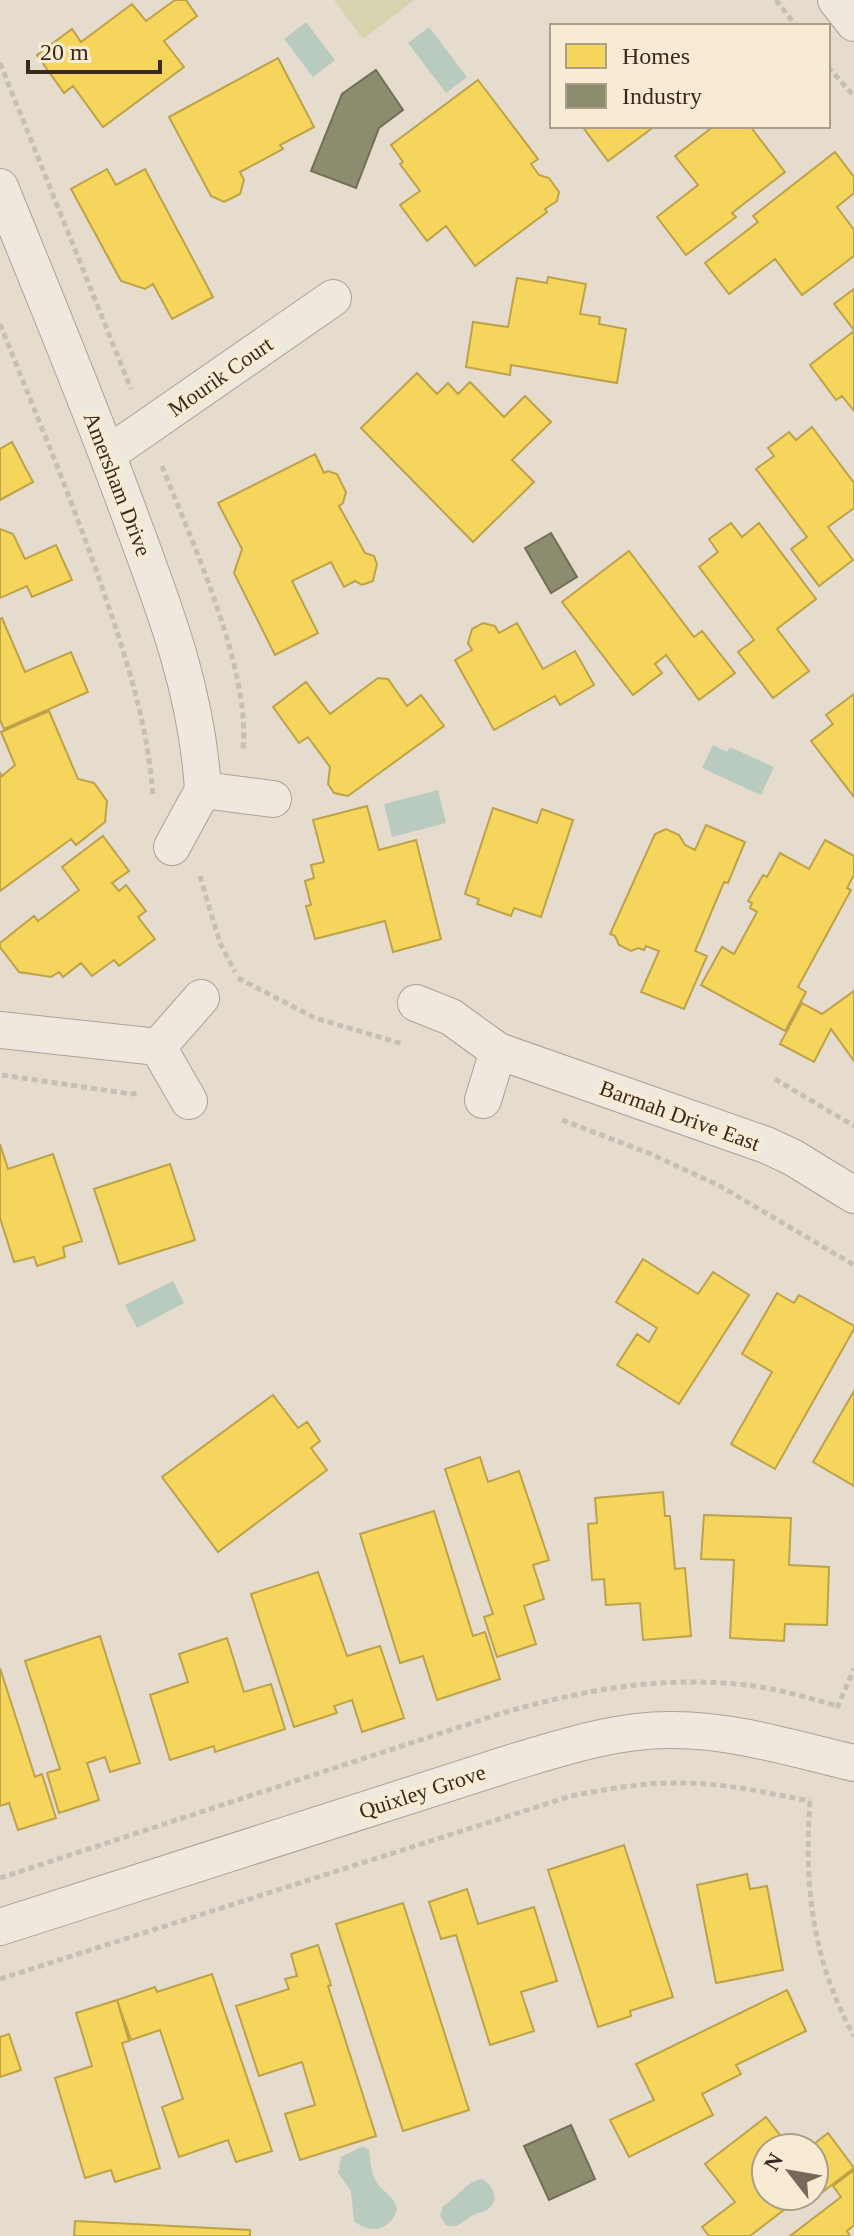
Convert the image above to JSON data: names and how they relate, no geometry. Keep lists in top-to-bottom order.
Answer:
{
  "streets": {
    "street": [
      "Mourik Court",
      "Amersham Drive",
      "Barmah Drive East",
      "Quixley Grove"
    ]
  },
  "crossings": [
    ["Mourik Court", "Amersham Drive"]
  ],
  "legend": ["Homes", "Industry"],
  "scale_bar": "20 m",
  "north": "top left"
}
